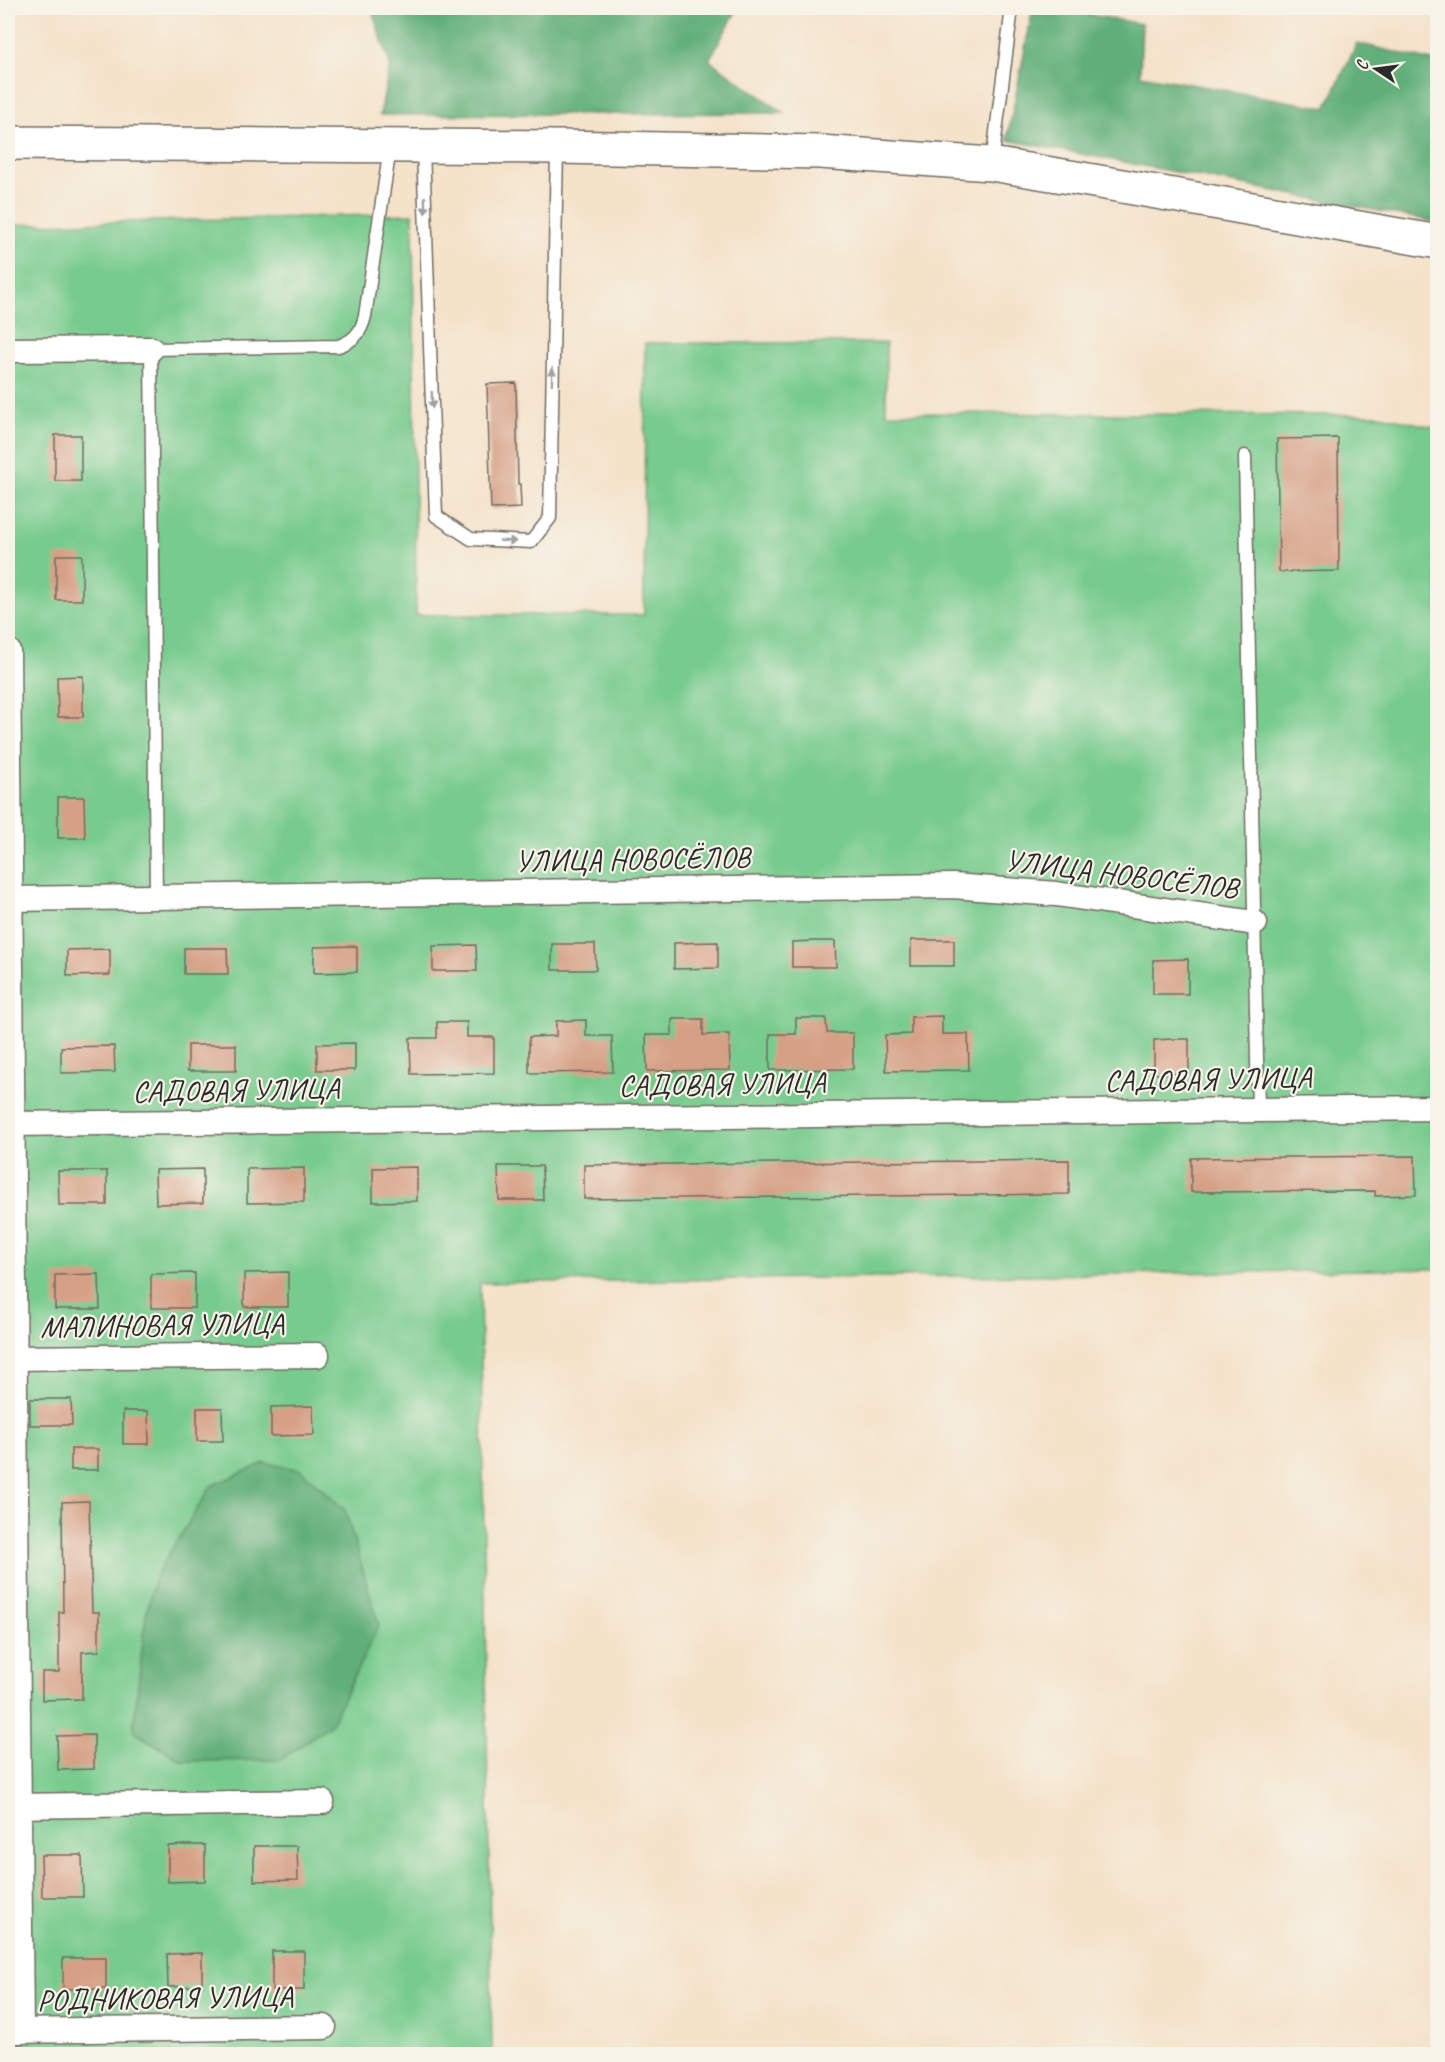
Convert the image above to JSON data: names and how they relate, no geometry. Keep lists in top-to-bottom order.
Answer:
{
  "streets": {
    "street": [
      "УЛИЦА НОВОСЁЛОВ",
      "САДОВАЯ УЛИЦА",
      "МАЛИНОВАЯ УЛИЦА",
      "РОДНИКОВАЯ УЛИЦА"
    ]
  },
  "north": "left"
}
